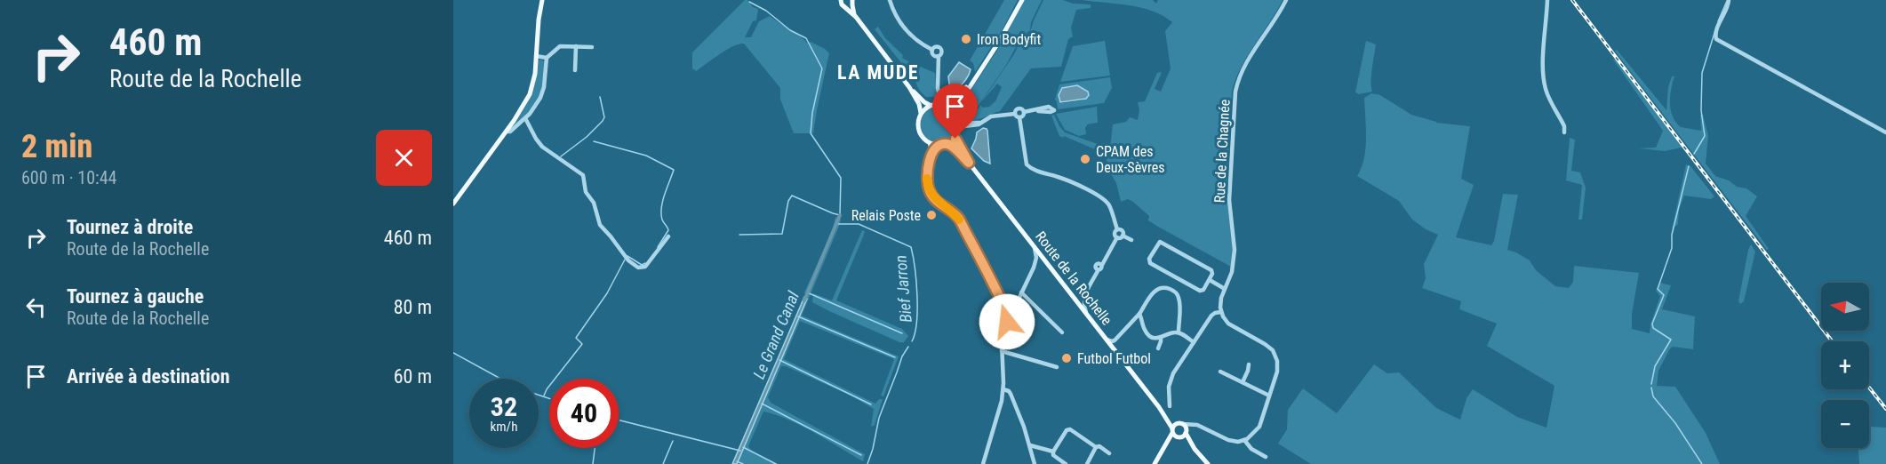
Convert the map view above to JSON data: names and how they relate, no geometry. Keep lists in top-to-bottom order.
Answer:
{
  "streets": {
    "main road": ["Route de la Rochelle"],
    "street": ["Rue de la Chagnée"]
  },
  "districts": ["LA MUDE"],
  "water": ["Bief Jarron", "Le Grand Canal"],
  "places": [
    "Iron Bodyfit",
    "CPAM des Deux-Sèvres",
    "Relais Poste",
    "Futbol Futbol"
  ],
  "north": "left",
  "page": {
    "turn": ["460 m", "Route de la Rochelle"],
    "heading": ["2 min", "600 m · 10:44"],
    "list": [
      {
        "name": "Tournez à droite",
        "note": "Route de la Rochelle",
        "value": "460 m"
      },
      {
        "name": "Tournez à gauche",
        "note": "Route de la Rochelle",
        "value": "80 m"
      },
      {
        "name": "Arrivée à destination",
        "value": "60 m"
      }
    ],
    "map_buttons": ["+", "−"],
    "speed": "32 km/h",
    "limit": "40"
  }
}
